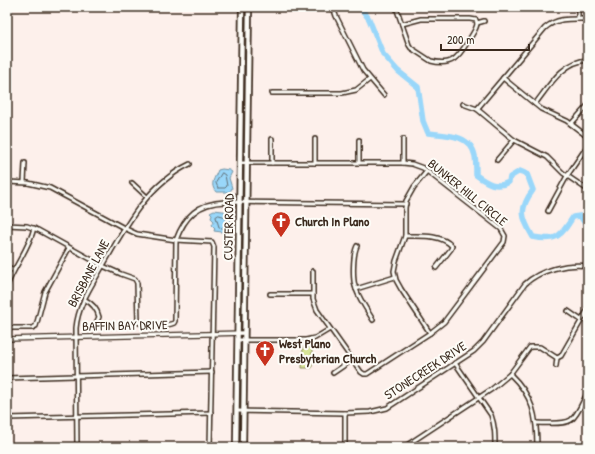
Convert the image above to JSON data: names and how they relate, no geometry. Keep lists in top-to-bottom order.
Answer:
{
  "streets": {
    "main road": ["CUSTER ROAD"],
    "street": [
      "BUNKER HILL CIRCLE",
      "BRISBANE LANE",
      "BAFFIN BAY DRIVE",
      "STONECREEK DRIVE"
    ]
  },
  "crossings": [
    ["BUNKER HILL CIRCLE", "CUSTER ROAD"],
    ["CUSTER ROAD", "BAFFIN BAY DRIVE"],
    ["CUSTER ROAD", "STONECREEK DRIVE"],
    ["BRISBANE LANE", "BAFFIN BAY DRIVE"]
  ],
  "places": {
    "church": ["Church In Plano", "West Plano Presbyterian Church"]
  },
  "scale_bar": "200 m"
}
